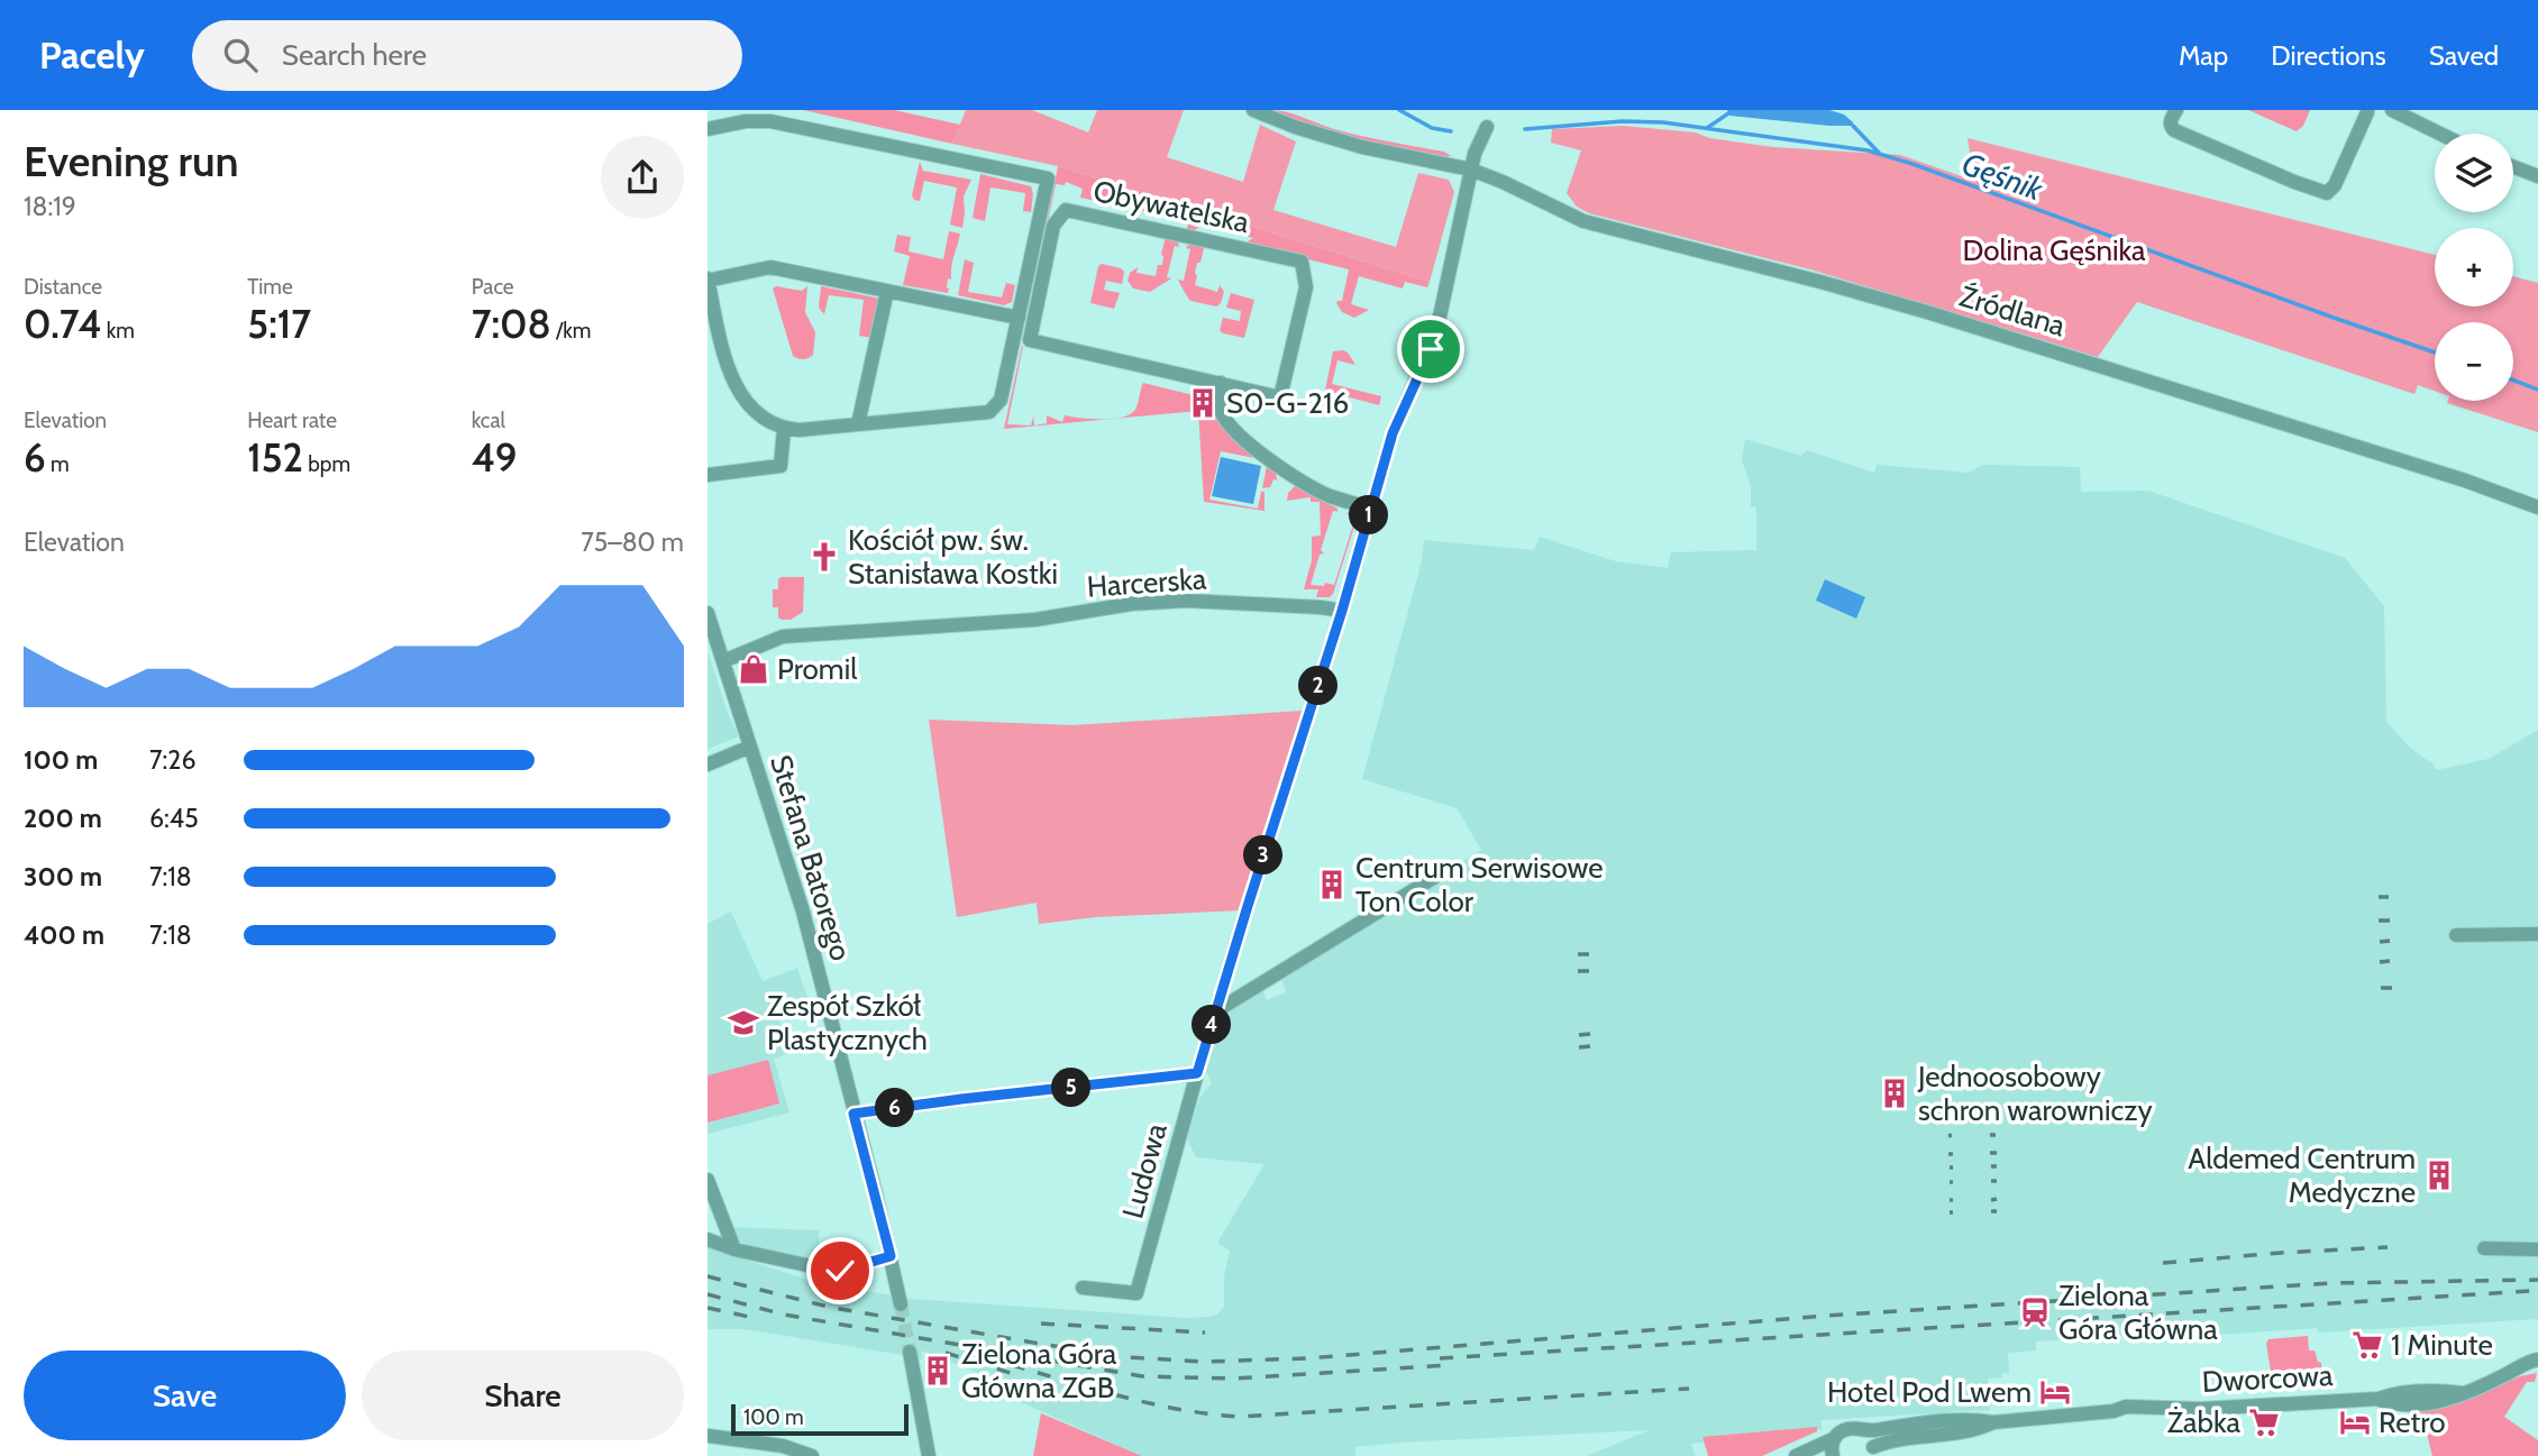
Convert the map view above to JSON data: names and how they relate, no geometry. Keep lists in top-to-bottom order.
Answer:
{
  "streets": {
    "street": [
      "Obywatelska",
      "Źródlana",
      "Harcerska",
      "Stefana Batorego",
      "Ludowa",
      "Dworcowa"
    ]
  },
  "crossings": [
    ["Źródlana", "Ludowa"],
    ["Harcerska", "Stefana Batorego"],
    ["Harcerska", "Ludowa"]
  ],
  "water": ["Gęśnik"],
  "parks": ["Dolina Gęśnika"],
  "places": {
    "building": [
      "S0-G-216",
      "Centrum Serwisowe Ton Color",
      "Jednoosobowy schron warowniczy",
      "Aldemed Centrum Medyczne",
      "Zielona Góra Główna ZGB"
    ],
    "church": ["Kościół pw. św. Stanisława Kostki"],
    "shop": ["Promil"],
    "school or university": ["Zespół Szkół Plastycznych"],
    "station": ["Zielona Góra Główna"],
    "supermarket": ["1 Minute", "Żabka"],
    "hotel": ["Hotel Pod Lwem", "Retro"]
  },
  "scale_bar": "100 m",
  "page": {
    "header": "Pacely",
    "search": "Search here",
    "nav": ["Map", "Directions", "Saved"],
    "heading": ["Evening run", "18:19"],
    "map_buttons": ["+", "−"],
    "stats": [
      ["Distance", "0.74 km"],
      ["Time", "5:17"],
      ["Pace", "7:08 /km"],
      ["Elevation", "6 m"],
      ["Heart rate", "152 bpm"],
      ["kcal", "49"]
    ],
    "pins": [
      "1",
      "2",
      "3",
      "4",
      "5",
      "6"
    ],
    "chart": ["Elevation", "75–80 m"],
    "list": [
      {
        "name": "100 m",
        "note": "7:26"
      },
      {
        "name": "200 m",
        "note": "6:45"
      },
      {
        "name": "300 m",
        "note": "7:18"
      },
      {
        "name": "400 m",
        "note": "7:18"
      }
    ],
    "buttons": ["Save", "Share"],
    "scale": "100 m"
  }
}
